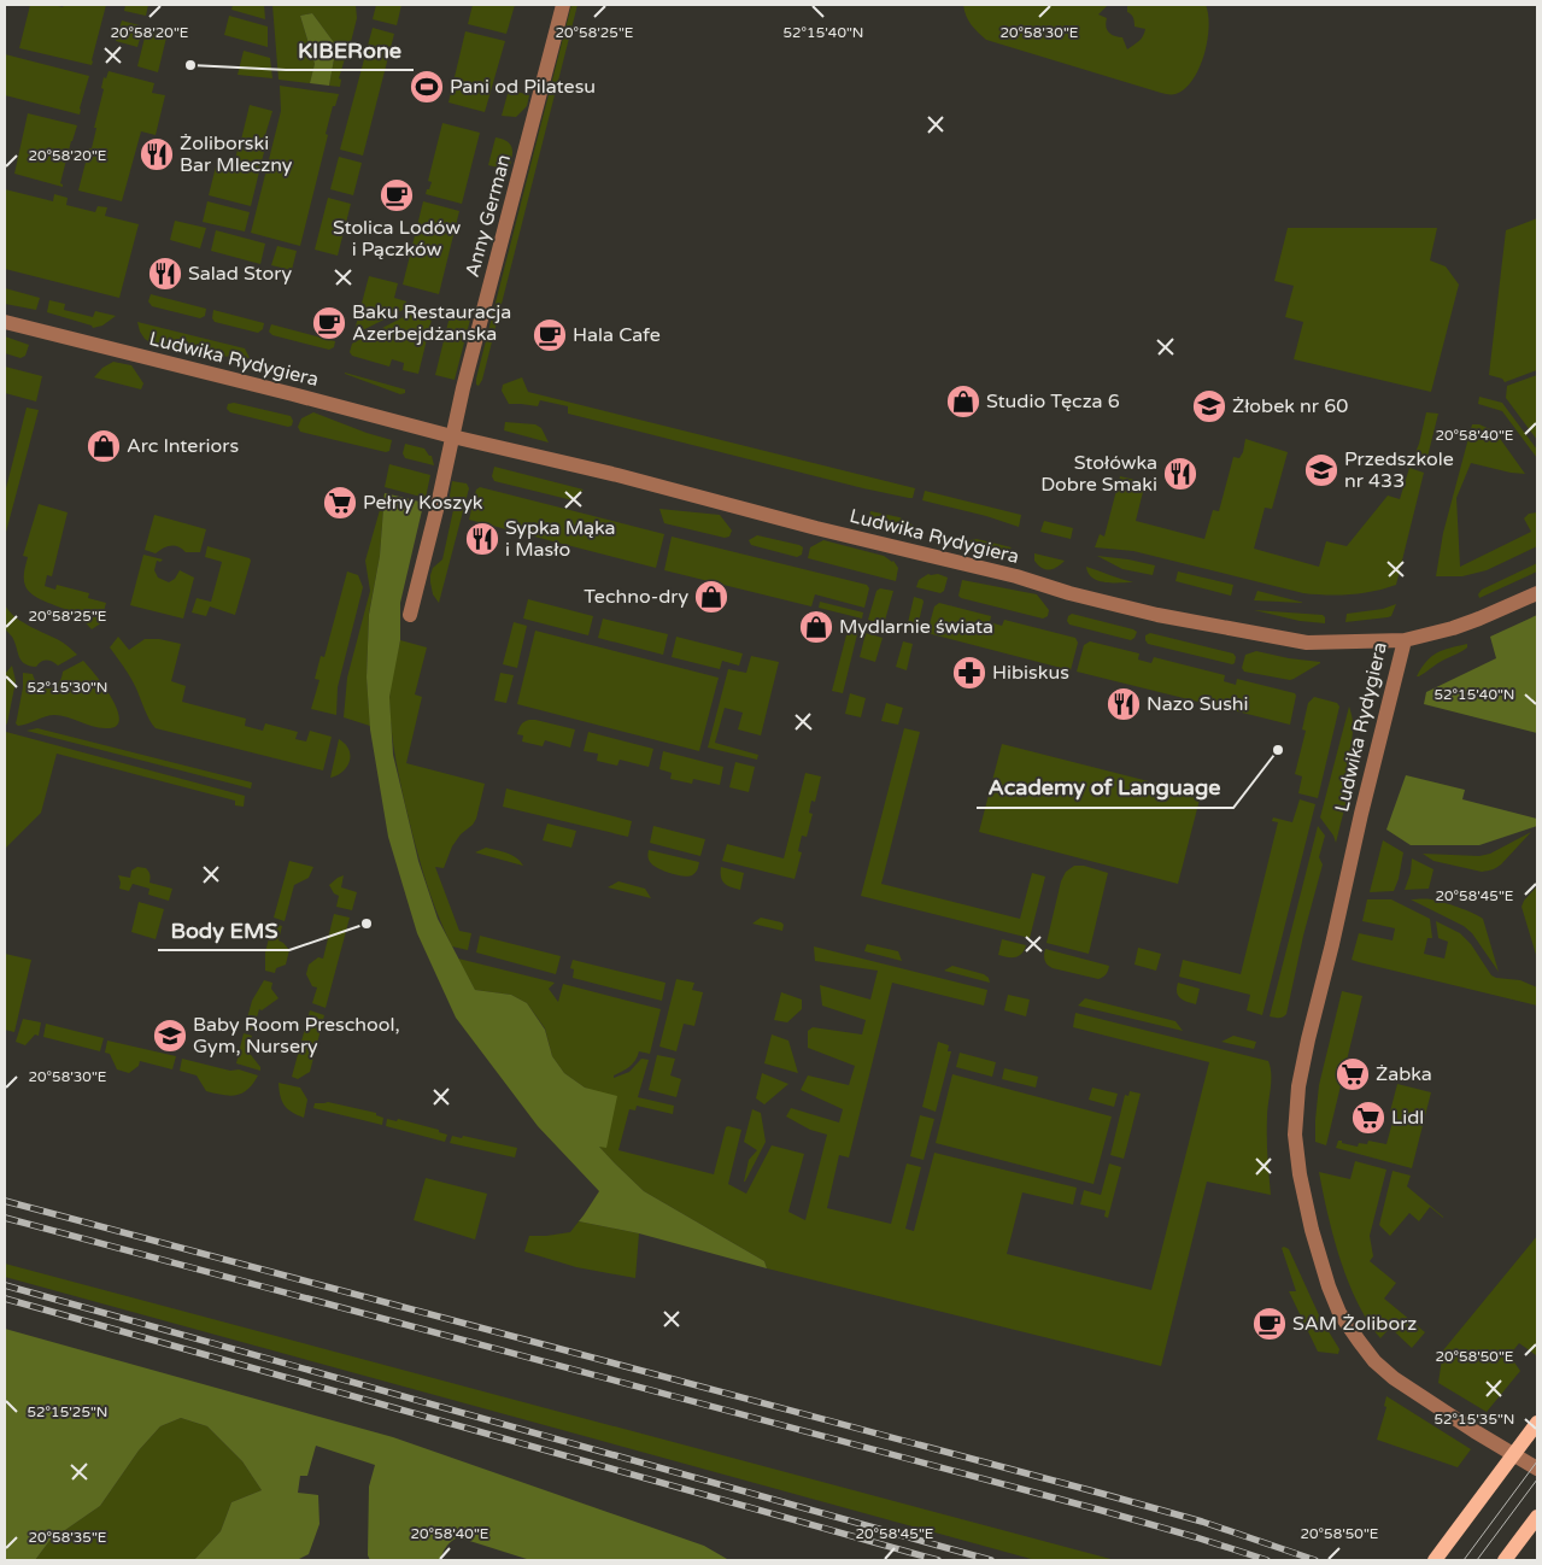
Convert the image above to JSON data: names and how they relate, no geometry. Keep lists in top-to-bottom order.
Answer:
{
  "streets": {
    "street": ["Anny German", "Ludwika Rydygiera"]
  },
  "crossings": [
    ["Anny German", "Ludwika Rydygiera"]
  ],
  "places": {
    "other": ["KIBERone", "Academy of Language", "Body EMS"],
    "sports": ["Pani od Pilatesu"],
    "restaurant": [
      "Żoliborski Bar Mleczny",
      "Salad Story",
      "Stołówka Dobre Smaki",
      "Sypka Mąka i Masło",
      "Nazo Sushi"
    ],
    "cafe": [
      "Stolica Lodów i Pączków",
      "Baku Restauracja Azerbejdżanska",
      "Hala Cafe",
      "SAM Żoliborz"
    ],
    "shop": [
      "Studio Tęcza 6",
      "Arc Interiors",
      "Techno-dry",
      "Mydlarnie świata"
    ],
    "school or university": ["Żłobek nr 60", "Przedszkole nr 433", "Baby Room Preschool, Gym, Nursery"],
    "supermarket": ["Pełny Koszyk", "Żabka", "Lidl"],
    "pharmacy": ["Hibiskus"]
  },
  "coordinates": [
    "52°15'40\"N",
    "20°58'20\"E",
    "20°58'25\"E",
    "20°58'30\"E",
    "20°58'40\"E",
    "52°15'30\"N",
    "20°58'45\"E",
    "20°58'50\"E",
    "52°15'25\"N",
    "52°15'35\"N",
    "20°58'35\"E"
  ]
}
